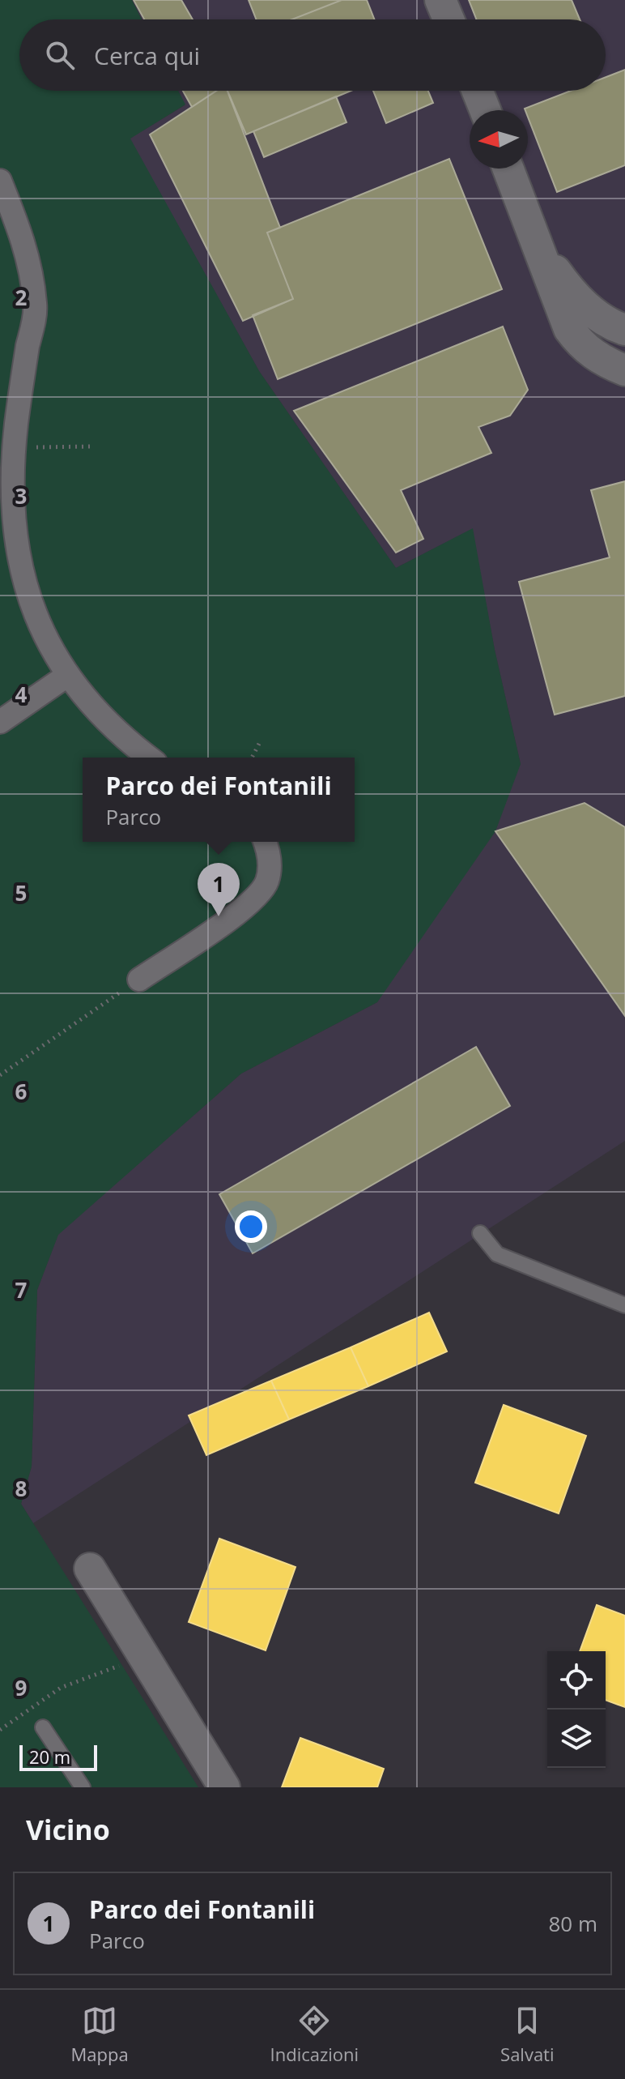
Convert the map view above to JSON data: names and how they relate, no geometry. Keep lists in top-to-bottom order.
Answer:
{
  "scale_bar": "20 m",
  "north": "left",
  "page": {
    "search": "Cerca qui",
    "popup": ["Parco dei Fontanili", "Parco"],
    "pins": "1",
    "scale": "20 m",
    "heading": "Vicino",
    "list": [
      {
        "mark": "1",
        "name": "Parco dei Fontanili",
        "note": "Parco",
        "value": "80 m"
      }
    ],
    "nav": ["Mappa", "Indicazioni", "Salvati"]
  },
  "grid": {
    "rows": [
      "2",
      "3",
      "4",
      "5",
      "6",
      "7",
      "8",
      "9"
    ]
  }
}
